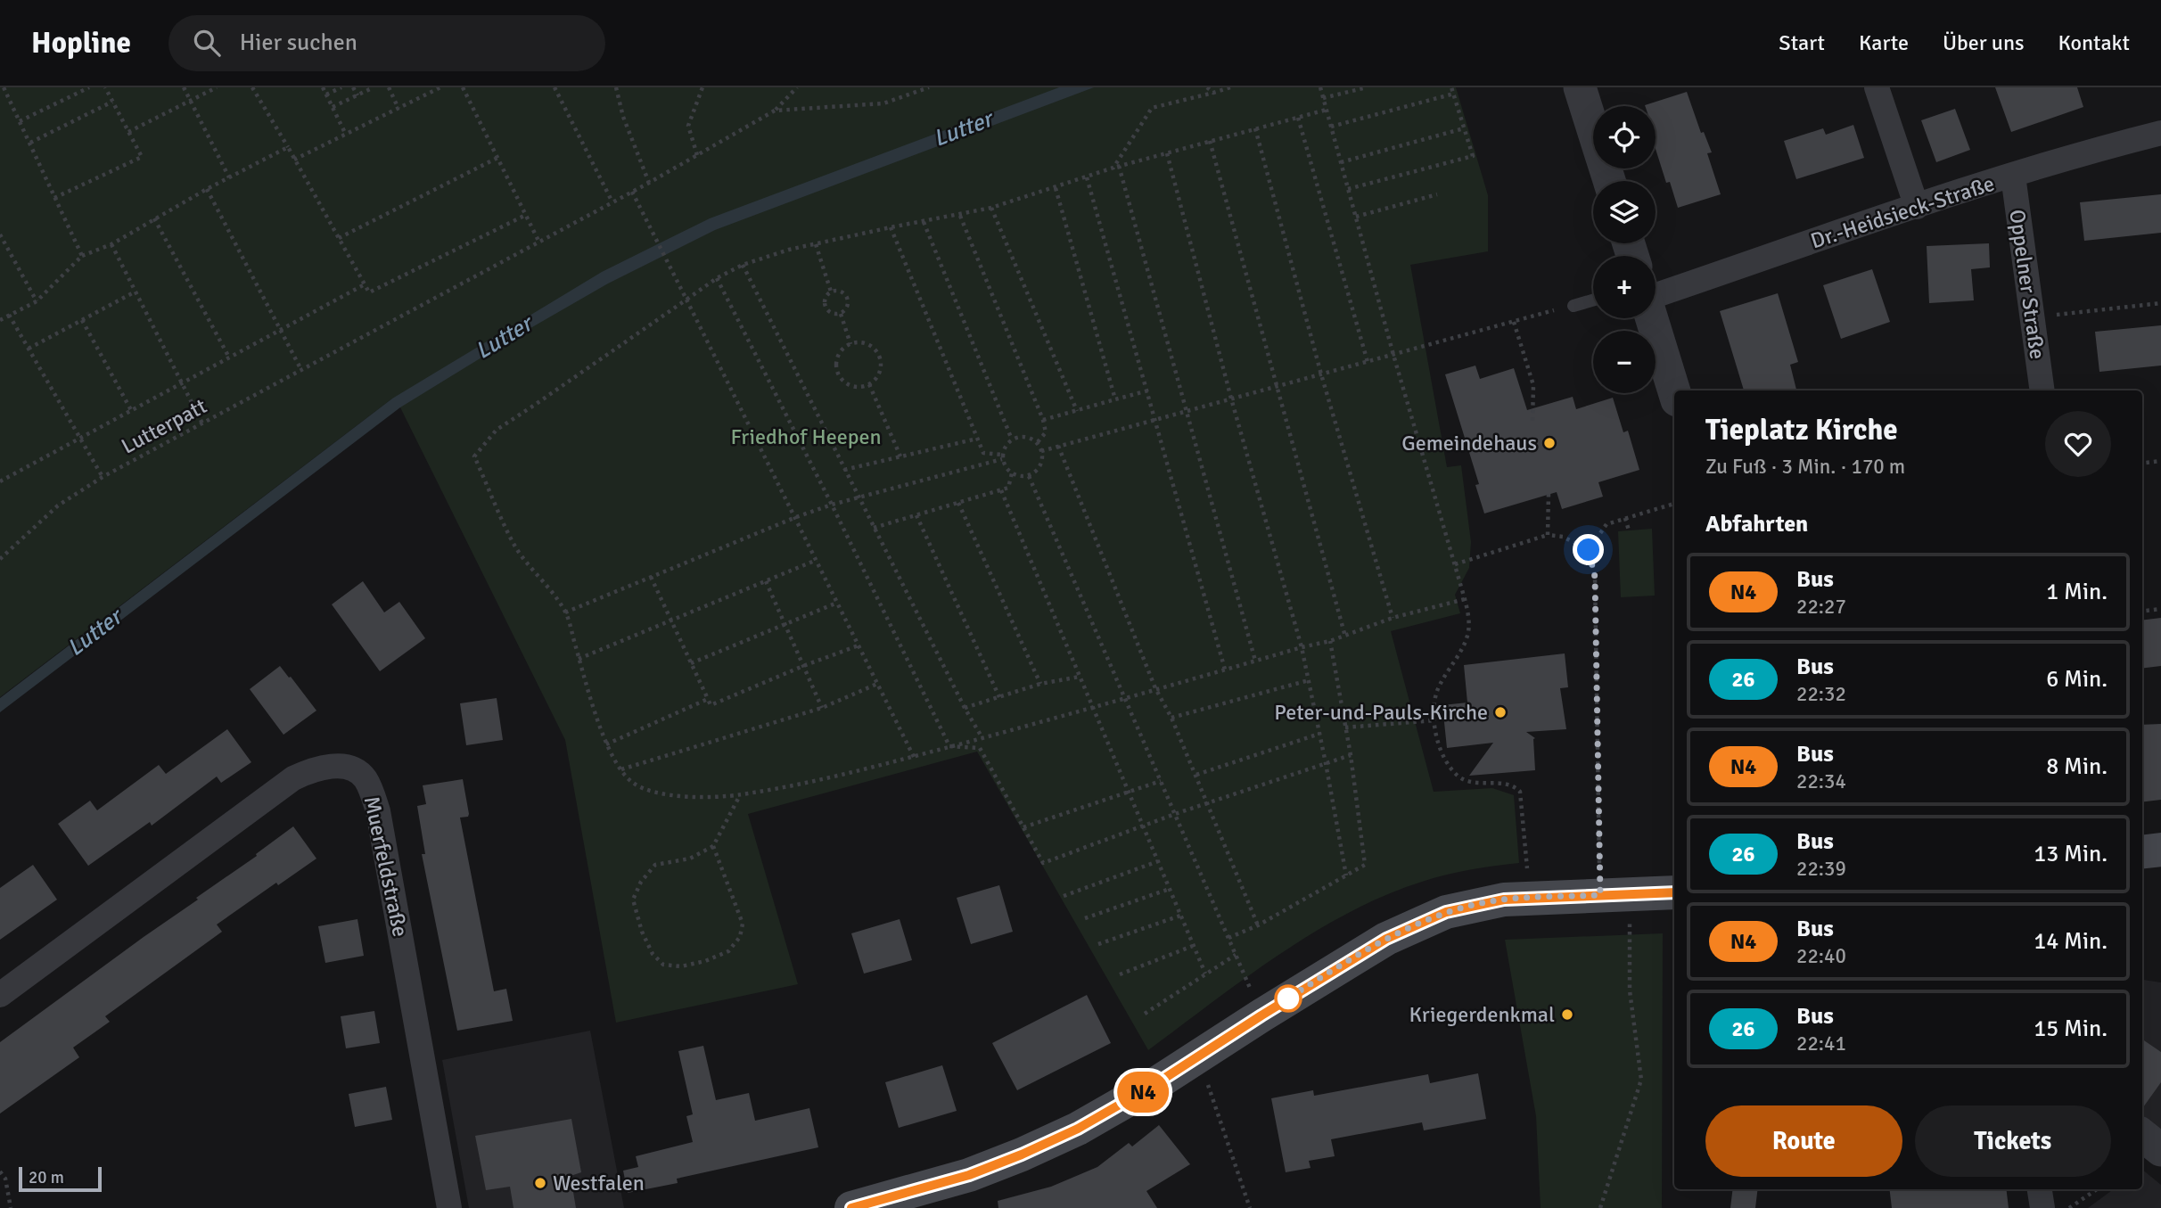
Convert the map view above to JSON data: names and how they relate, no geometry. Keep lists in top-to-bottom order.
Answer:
{
  "streets": {
    "street": ["Dr.-Heidsieck-Straße", "Oppelner Straße", "Muerfeldstraße"],
    "path": ["Lutterpatt"]
  },
  "crossings": [
    ["Dr.-Heidsieck-Straße", "Oppelner Straße"]
  ],
  "water": ["Lutter"],
  "parks": ["Friedhof Heepen"],
  "places": [
    "Gemeindehaus",
    "Peter-und-Pauls-Kirche",
    "Kriegerdenkmal",
    "Westfalen"
  ],
  "lines": ["bus line N4"],
  "scale_bar": "20 m",
  "page": {
    "header": "Hopline",
    "search": "Hier suchen",
    "nav": [
      "Start",
      "Karte",
      "Über uns",
      "Kontakt"
    ],
    "on_map": "N4",
    "map_buttons": ["+", "−"],
    "heading": [
      ["Tieplatz Kirche", "Zu Fuß · 3 Min. · 170 m"],
      "Abfahrten"
    ],
    "list": [
      {
        "mark": "N4",
        "name": "Bus",
        "note": "22:27",
        "value": "1 Min."
      },
      {
        "mark": "26",
        "name": "Bus",
        "note": "22:32",
        "value": "6 Min."
      },
      {
        "mark": "N4",
        "name": "Bus",
        "note": "22:34",
        "value": "8 Min."
      },
      {
        "mark": "26",
        "name": "Bus",
        "note": "22:39",
        "value": "13 Min."
      },
      {
        "mark": "N4",
        "name": "Bus",
        "note": "22:40",
        "value": "14 Min."
      },
      {
        "mark": "26",
        "name": "Bus",
        "note": "22:41",
        "value": "15 Min."
      }
    ],
    "buttons": ["Route", "Tickets"],
    "scale": "20 m"
  }
}
